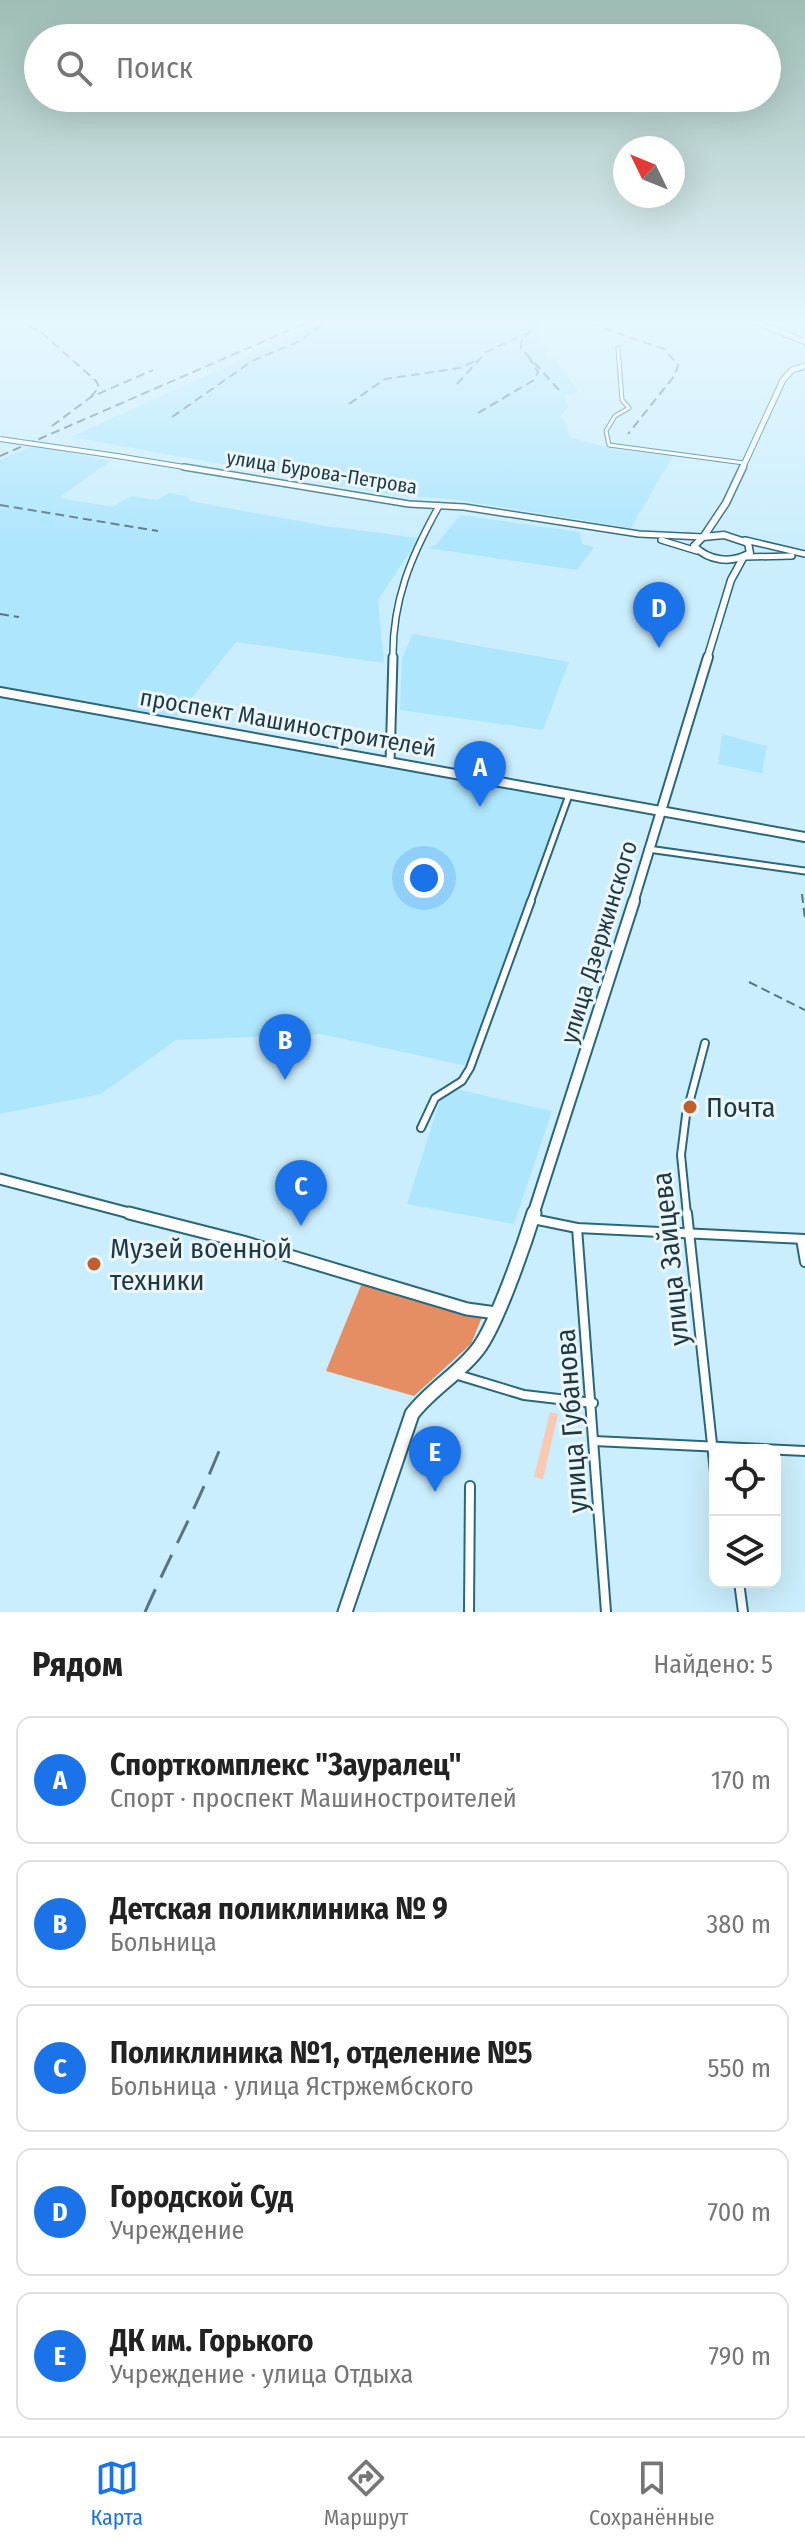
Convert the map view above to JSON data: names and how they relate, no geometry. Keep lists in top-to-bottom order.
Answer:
{
  "streets": {
    "main road": ["улица Бурова-Петрова", "проспект Машиностроителей", "улица Дзержинского"],
    "street": ["улица Зайцева", "улица Губанова"]
  },
  "crossings": [
    ["проспект Машиностроителей", "улица Дзержинского"]
  ],
  "places": ["Почта", "Музей военной техники"],
  "north": "top left",
  "page": {
    "search": "Поиск",
    "pins": [
      "D",
      "A",
      "B",
      "C",
      "E"
    ],
    "heading": ["Рядом", "Найдено: 5"],
    "list": [
      {
        "mark": "A",
        "name": "Спорткомплекс \"Зауралец\"",
        "note": "Спорт · проспект Машиностроителей",
        "value": "170 m"
      },
      {
        "mark": "B",
        "name": "Детская поликлиника № 9",
        "note": "Больница",
        "value": "380 m"
      },
      {
        "mark": "C",
        "name": "Поликлиника №1, отделение №5",
        "note": "Больница · улица Ястржембского",
        "value": "550 m"
      },
      {
        "mark": "D",
        "name": "Городской Суд",
        "note": "Учреждение",
        "value": "700 m"
      },
      {
        "mark": "E",
        "name": "ДК им. Горького",
        "note": "Учреждение · улица Отдыха",
        "value": "790 m"
      }
    ],
    "nav": ["Карта", "Маршрут", "Сохранённые"]
  }
}
